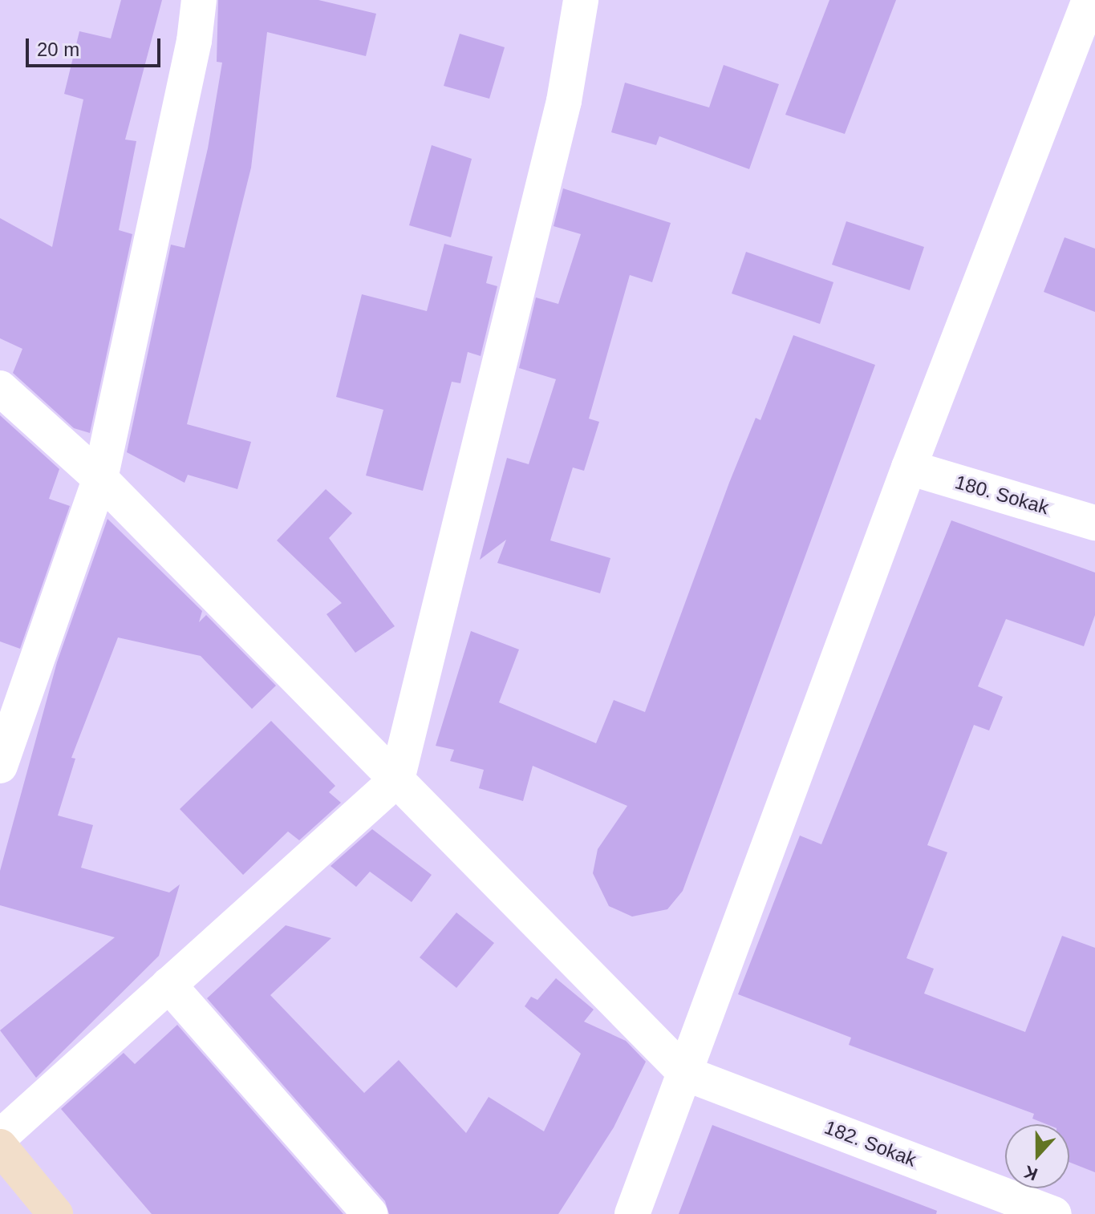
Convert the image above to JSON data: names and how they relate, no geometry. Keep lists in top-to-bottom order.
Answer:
{
  "streets": {
    "street": ["180. Sokak", "182. Sokak"]
  },
  "scale_bar": "20 m",
  "north": "bottom"
}
